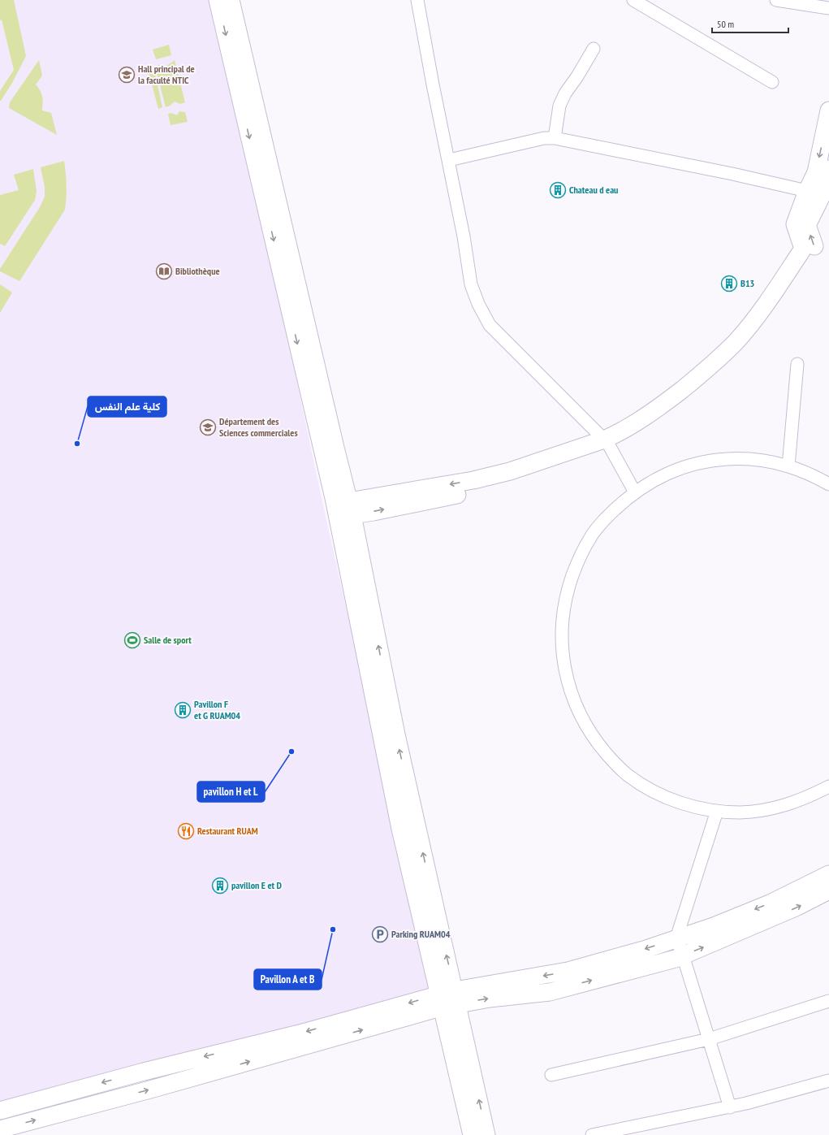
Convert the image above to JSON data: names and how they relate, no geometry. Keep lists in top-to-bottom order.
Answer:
{
  "places": {
    "school or university": ["Hall principal de la faculté NTIC", "Département des Sciences commerciales"],
    "building": [
      "Chateau d eau",
      "B13",
      "Pavillon F et G RUAM04",
      "pavillon E et D"
    ],
    "library": ["Bibliothèque"],
    "other": ["كلية علم النفس", "pavillon H et L", "Pavillon A et B"],
    "sports": ["Salle de sport"],
    "restaurant": ["Restaurant RUAM"],
    "parking": ["Parking RUAM04"]
  },
  "scale_bar": "50 m"
}
